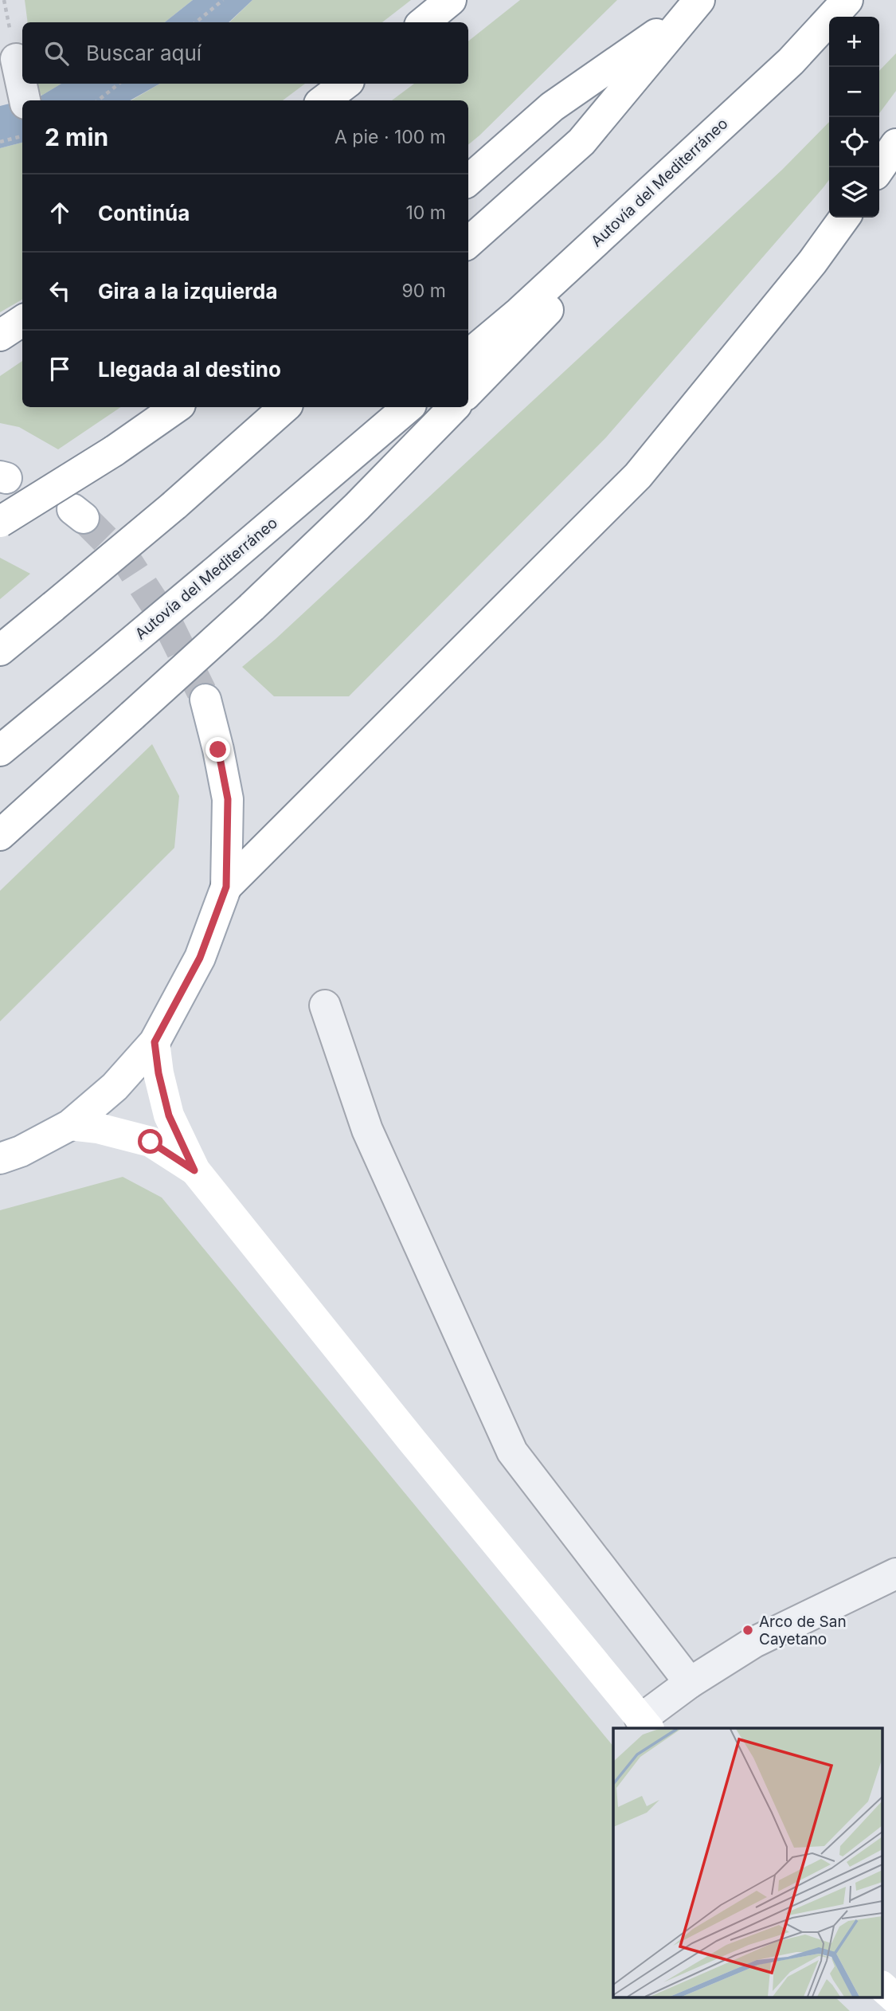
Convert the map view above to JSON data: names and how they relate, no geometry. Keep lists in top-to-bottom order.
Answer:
{
  "streets": {
    "main road": ["Autovía del Mediterráneo"]
  },
  "places": ["Arco de San Cayetano"],
  "page": {
    "map_buttons": ["+", "−"],
    "search": "Buscar aquí",
    "heading": ["2 min", "A pie · 100 m"],
    "list": [
      ["Continúa", "10 m"],
      ["Gira a la izquierda", "90 m"],
      "Llegada al destino"
    ]
  }
}
